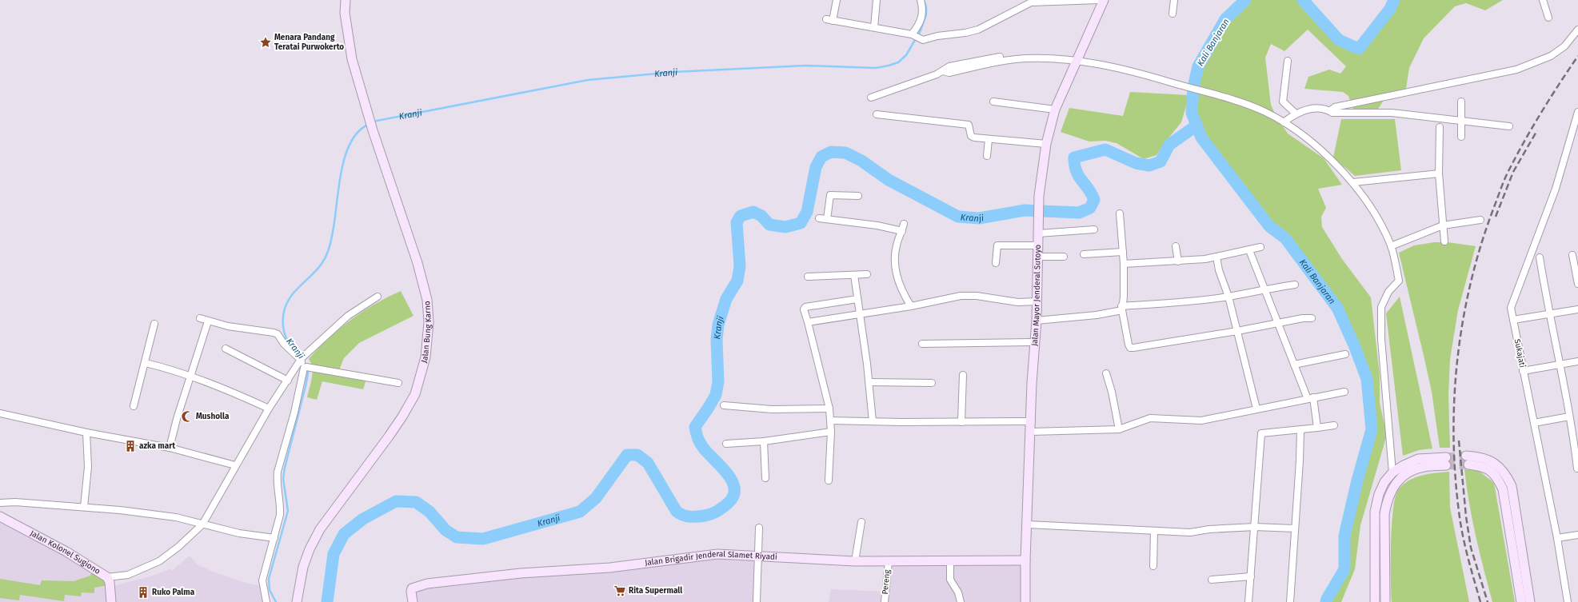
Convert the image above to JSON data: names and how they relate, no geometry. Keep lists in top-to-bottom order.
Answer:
{
  "streets": {
    "main road": [
      "Jalan Mayor Jenderal Sutoyo",
      "Jalan Bung Karno",
      "Jalan Kolonel Sugiono",
      "Jalan Brigadir Jenderal Slamet Riyadi"
    ],
    "street": ["Sukajati", "Pereng"]
  },
  "crossings": [
    ["Jalan Mayor Jenderal Sutoyo", "Jalan Brigadir Jenderal Slamet Riyadi"],
    ["Jalan Brigadir Jenderal Slamet Riyadi", "Pereng"]
  ],
  "water": ["Kali Banjaran", "Kranji"],
  "places": {
    "place": ["Menara Pandang Teratai Purwokerto"],
    "mosque": ["Musholla"],
    "building": ["azka mart", "Ruko Palma"],
    "supermarket": ["Rita Supermall"]
  }
}
